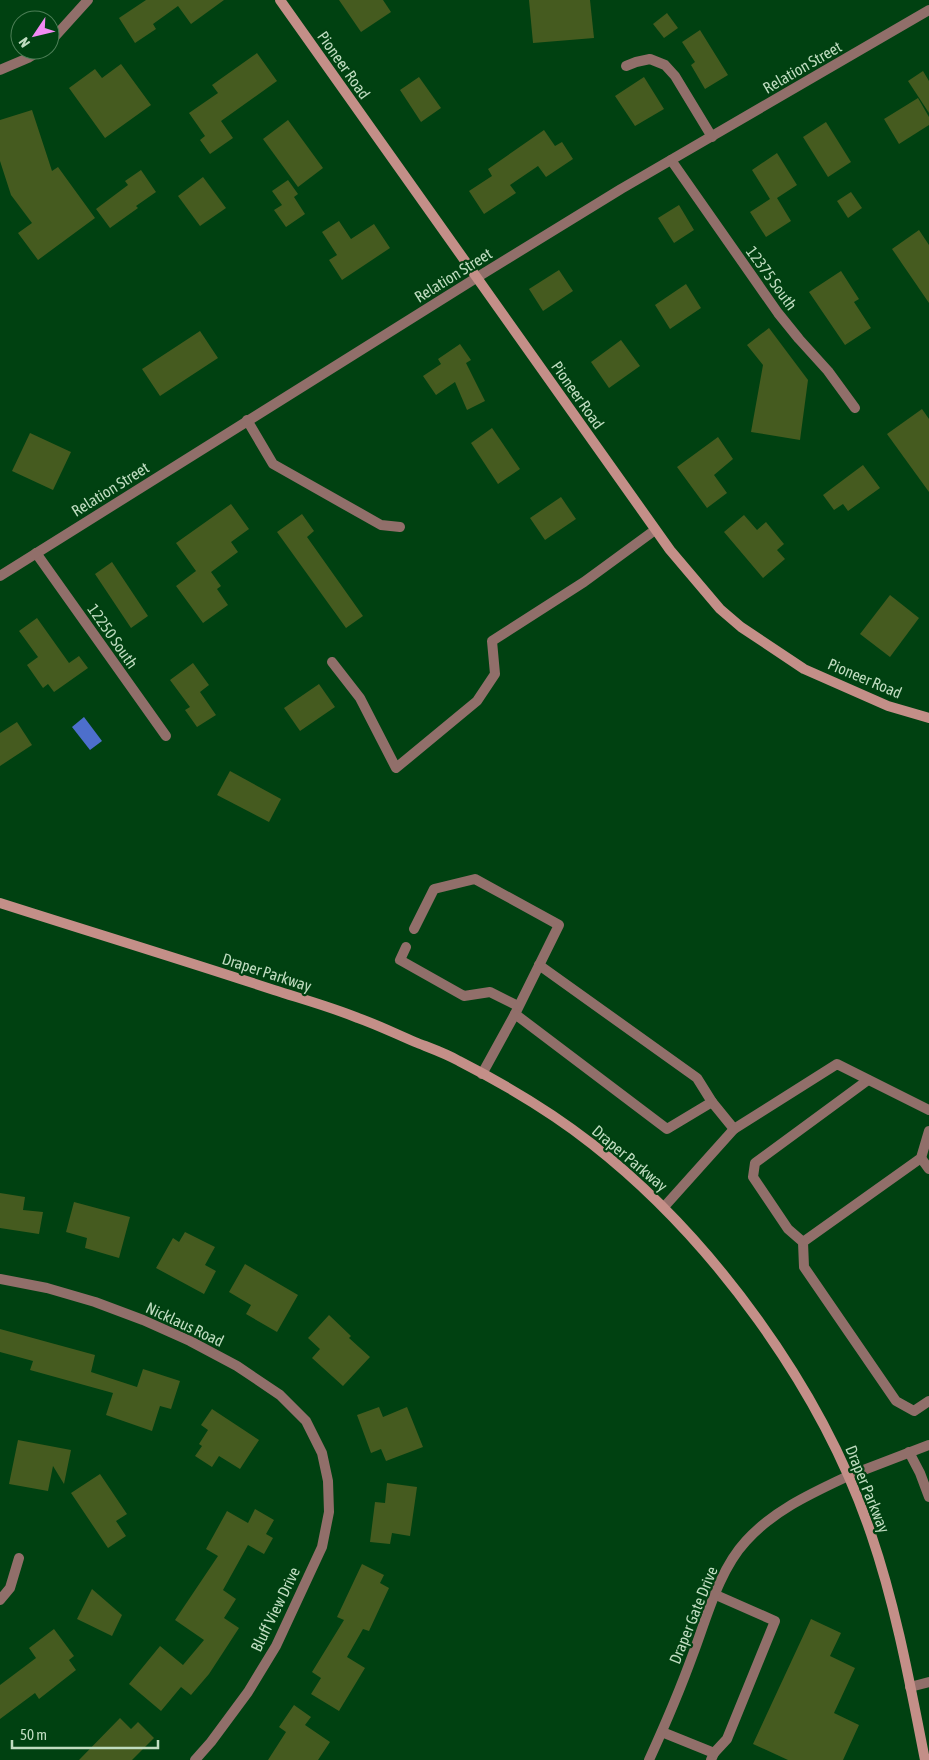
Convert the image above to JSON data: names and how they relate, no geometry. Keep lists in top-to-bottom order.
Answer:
{
  "streets": {
    "main road": ["Pioneer Road", "Draper Parkway"],
    "street": [
      "Relation Street",
      "12375 South",
      "12250 South",
      "Nicklaus Road",
      "Bluff View Drive",
      "Draper Gate Drive"
    ]
  },
  "crossings": [
    ["Pioneer Road", "Relation Street"],
    ["Relation Street", "12375 South"],
    ["Relation Street", "12250 South"],
    ["Draper Parkway", "Draper Gate Drive"],
    ["Nicklaus Road", "Bluff View Drive"]
  ],
  "scale_bar": "50 m",
  "north": "bottom left"
}
